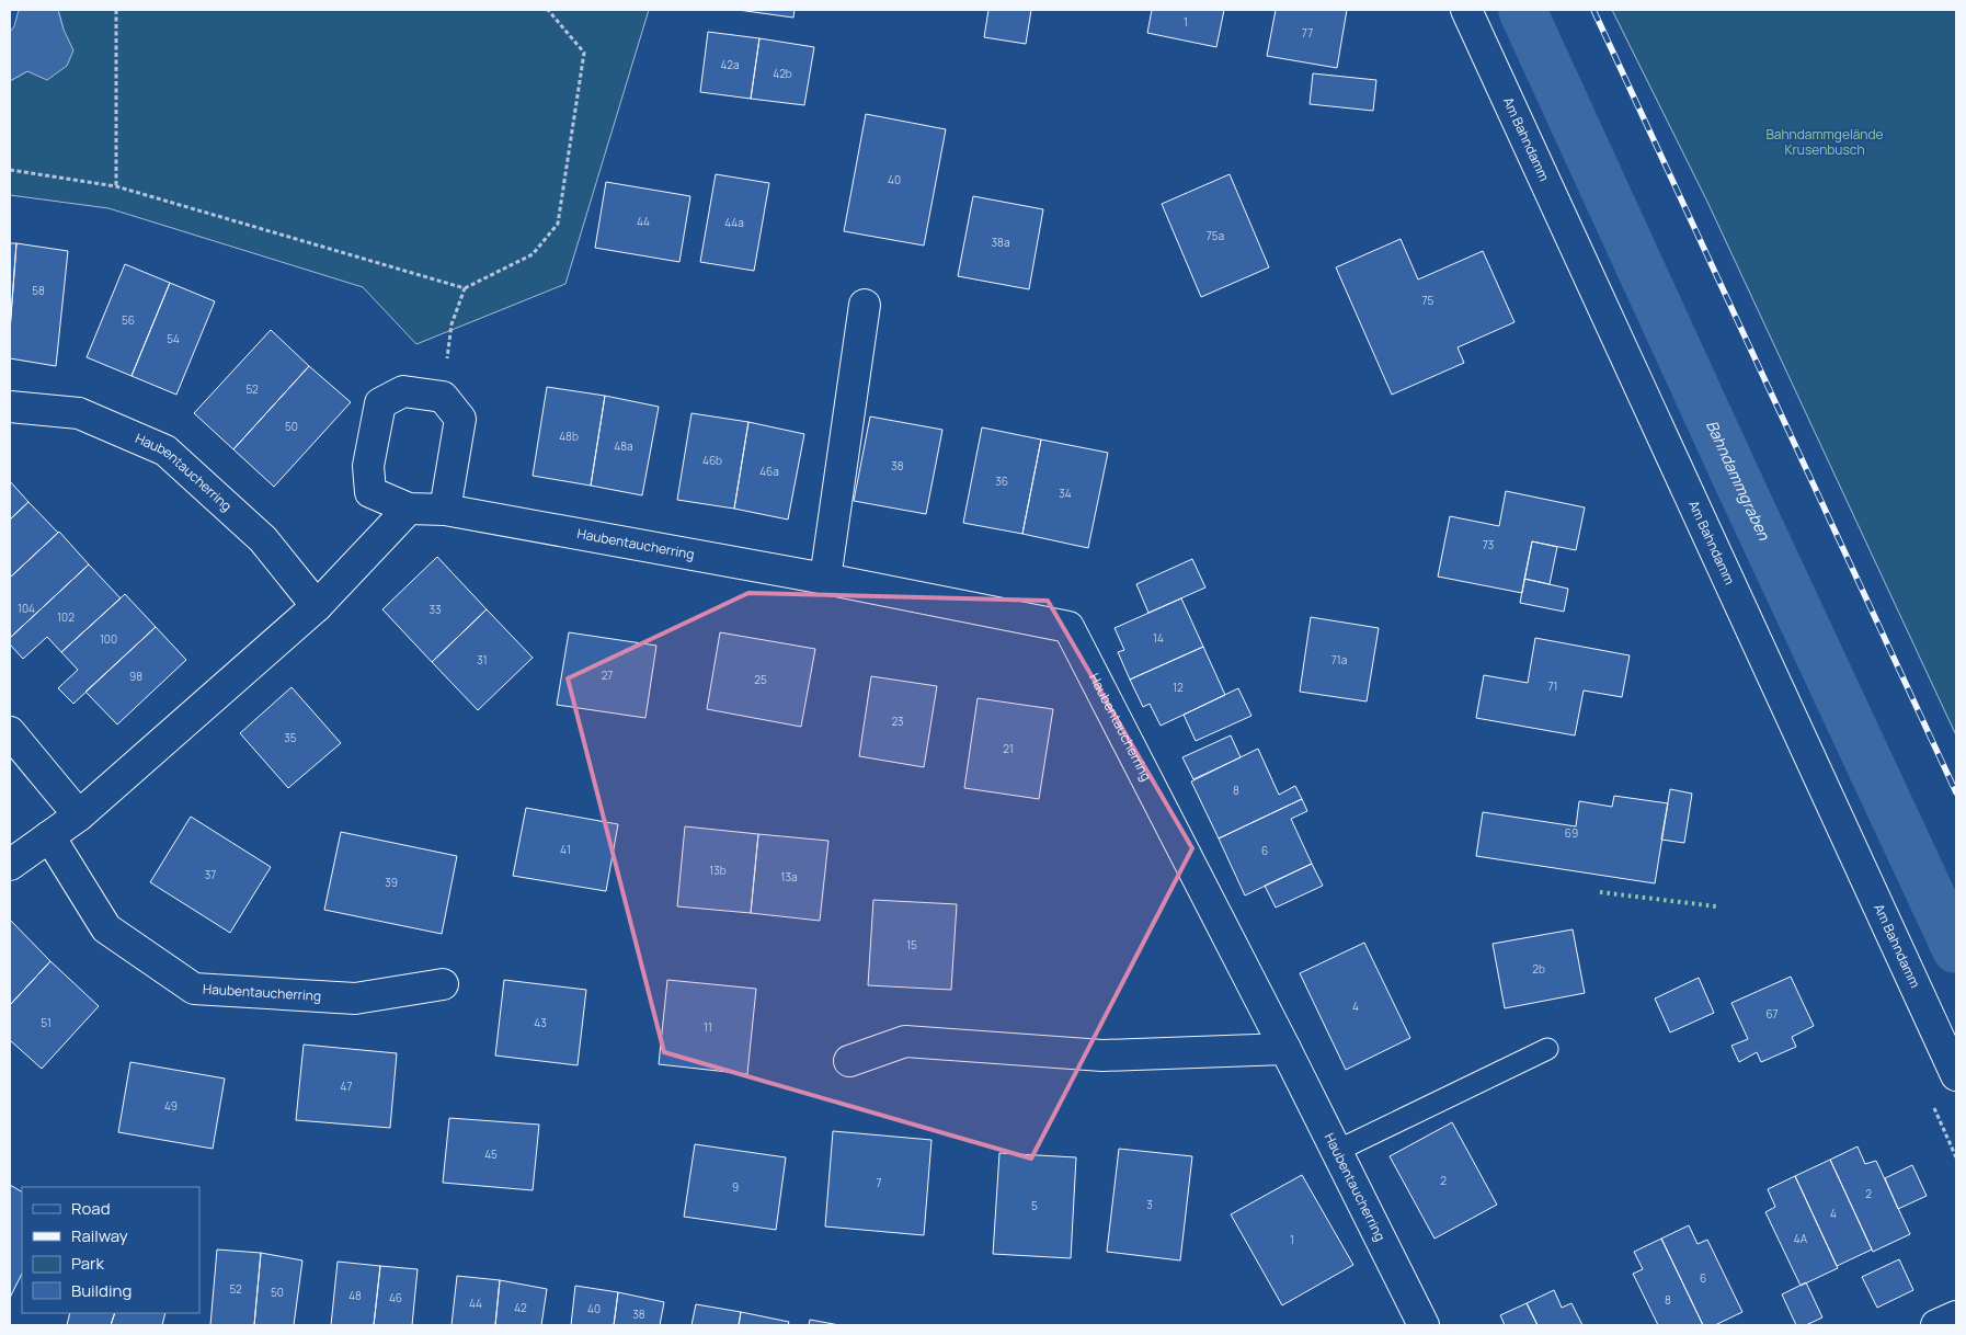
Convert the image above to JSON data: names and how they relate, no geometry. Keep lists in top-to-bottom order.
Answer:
{
  "streets": {
    "street": ["Am Bahndamm", "Haubentaucherring"]
  },
  "water": ["Bahndammgraben"],
  "parks": ["Bahndammgelände Krusenbusch"],
  "house_numbers": [
    "1",
    "77",
    "42a",
    "42b",
    "40",
    "44",
    "44a",
    "75a",
    "38a",
    "58",
    "75",
    "56",
    "54",
    "52",
    "50",
    "48b",
    "48a",
    "46b",
    "38",
    "46a",
    "36",
    "34",
    "73",
    "104",
    "33",
    "102",
    "14",
    "100",
    "31",
    "71a",
    "27",
    "98",
    "25",
    "71",
    "12",
    "23",
    "35",
    "21",
    "8",
    "69",
    "41",
    "6",
    "13b",
    "37",
    "13a",
    "39",
    "15",
    "2b",
    "4",
    "67",
    "51",
    "43",
    "11",
    "47",
    "49",
    "45",
    "2",
    "7",
    "9",
    "2",
    "3",
    "5",
    "4",
    "4A",
    "1",
    "6",
    "52",
    "50",
    "48",
    "46",
    "8",
    "44",
    "42",
    "40",
    "38"
  ],
  "legend": [
    "Road",
    "Railway",
    "Park",
    "Building"
  ]
}
